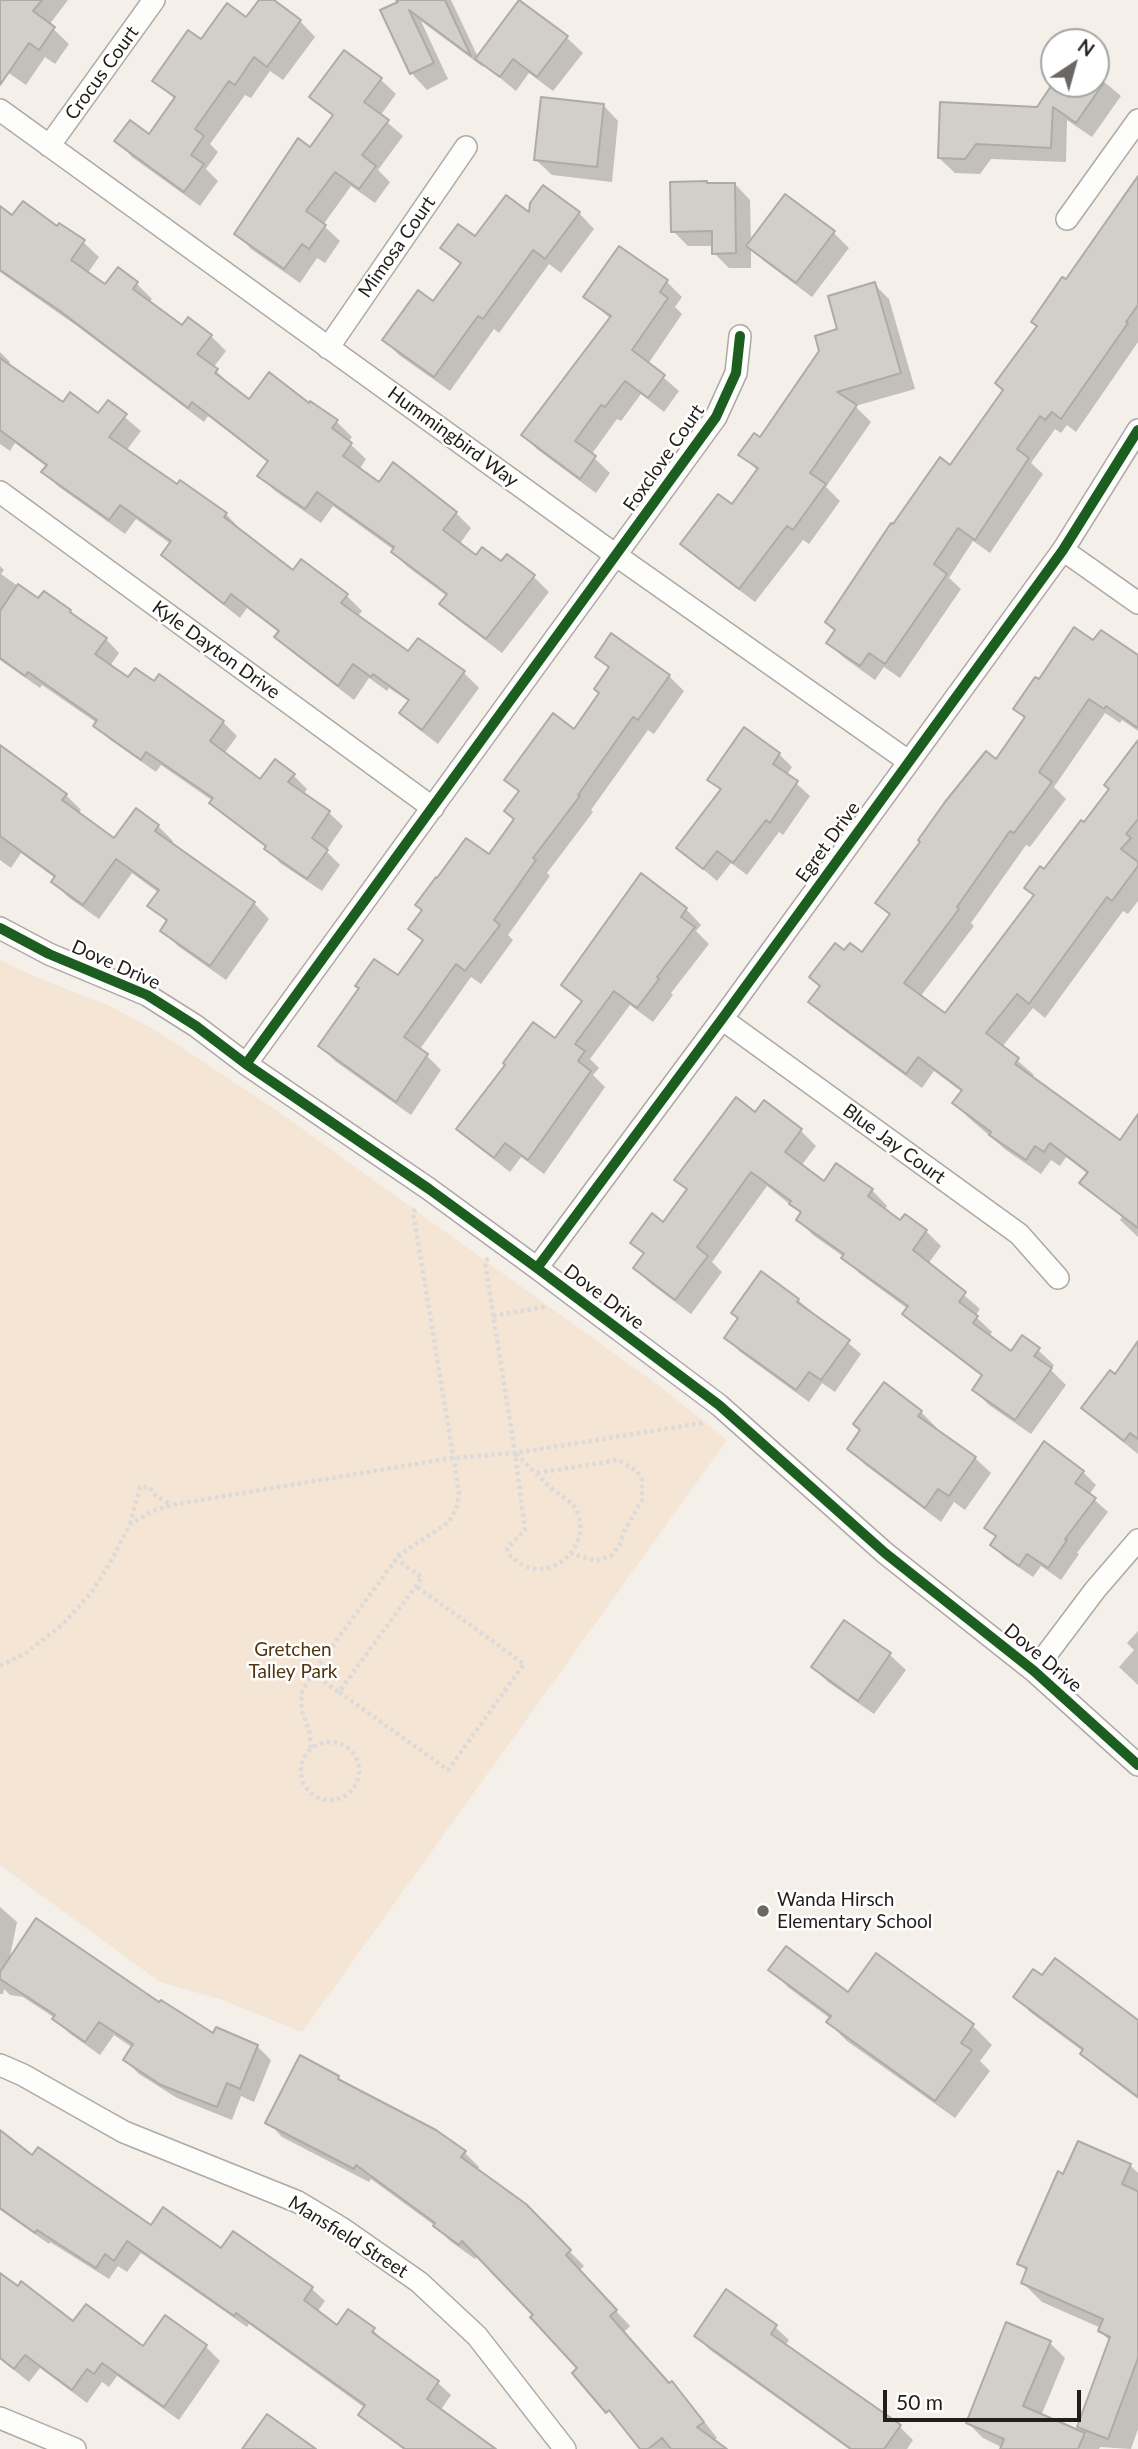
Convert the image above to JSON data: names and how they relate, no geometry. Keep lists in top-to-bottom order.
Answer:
{
  "streets": {
    "street": [
      "Crocus Court",
      "Mimosa Court",
      "Hummingbird Way",
      "Foxclove Court",
      "Kyle Dayton Drive",
      "Egret Drive",
      "Dove Drive",
      "Blue Jay Court",
      "Mansfield Street"
    ]
  },
  "crossings": [
    ["Crocus Court", "Hummingbird Way"],
    ["Mimosa Court", "Hummingbird Way"],
    ["Hummingbird Way", "Foxclove Court"],
    ["Hummingbird Way", "Egret Drive"],
    ["Foxclove Court", "Kyle Dayton Drive"],
    ["Foxclove Court", "Dove Drive"],
    ["Egret Drive", "Dove Drive"],
    ["Egret Drive", "Blue Jay Court"]
  ],
  "parks": ["Gretchen Talley Park"],
  "places": ["Wanda Hirsch Elementary School"],
  "scale_bar": "50 m",
  "north": "top right"
}
